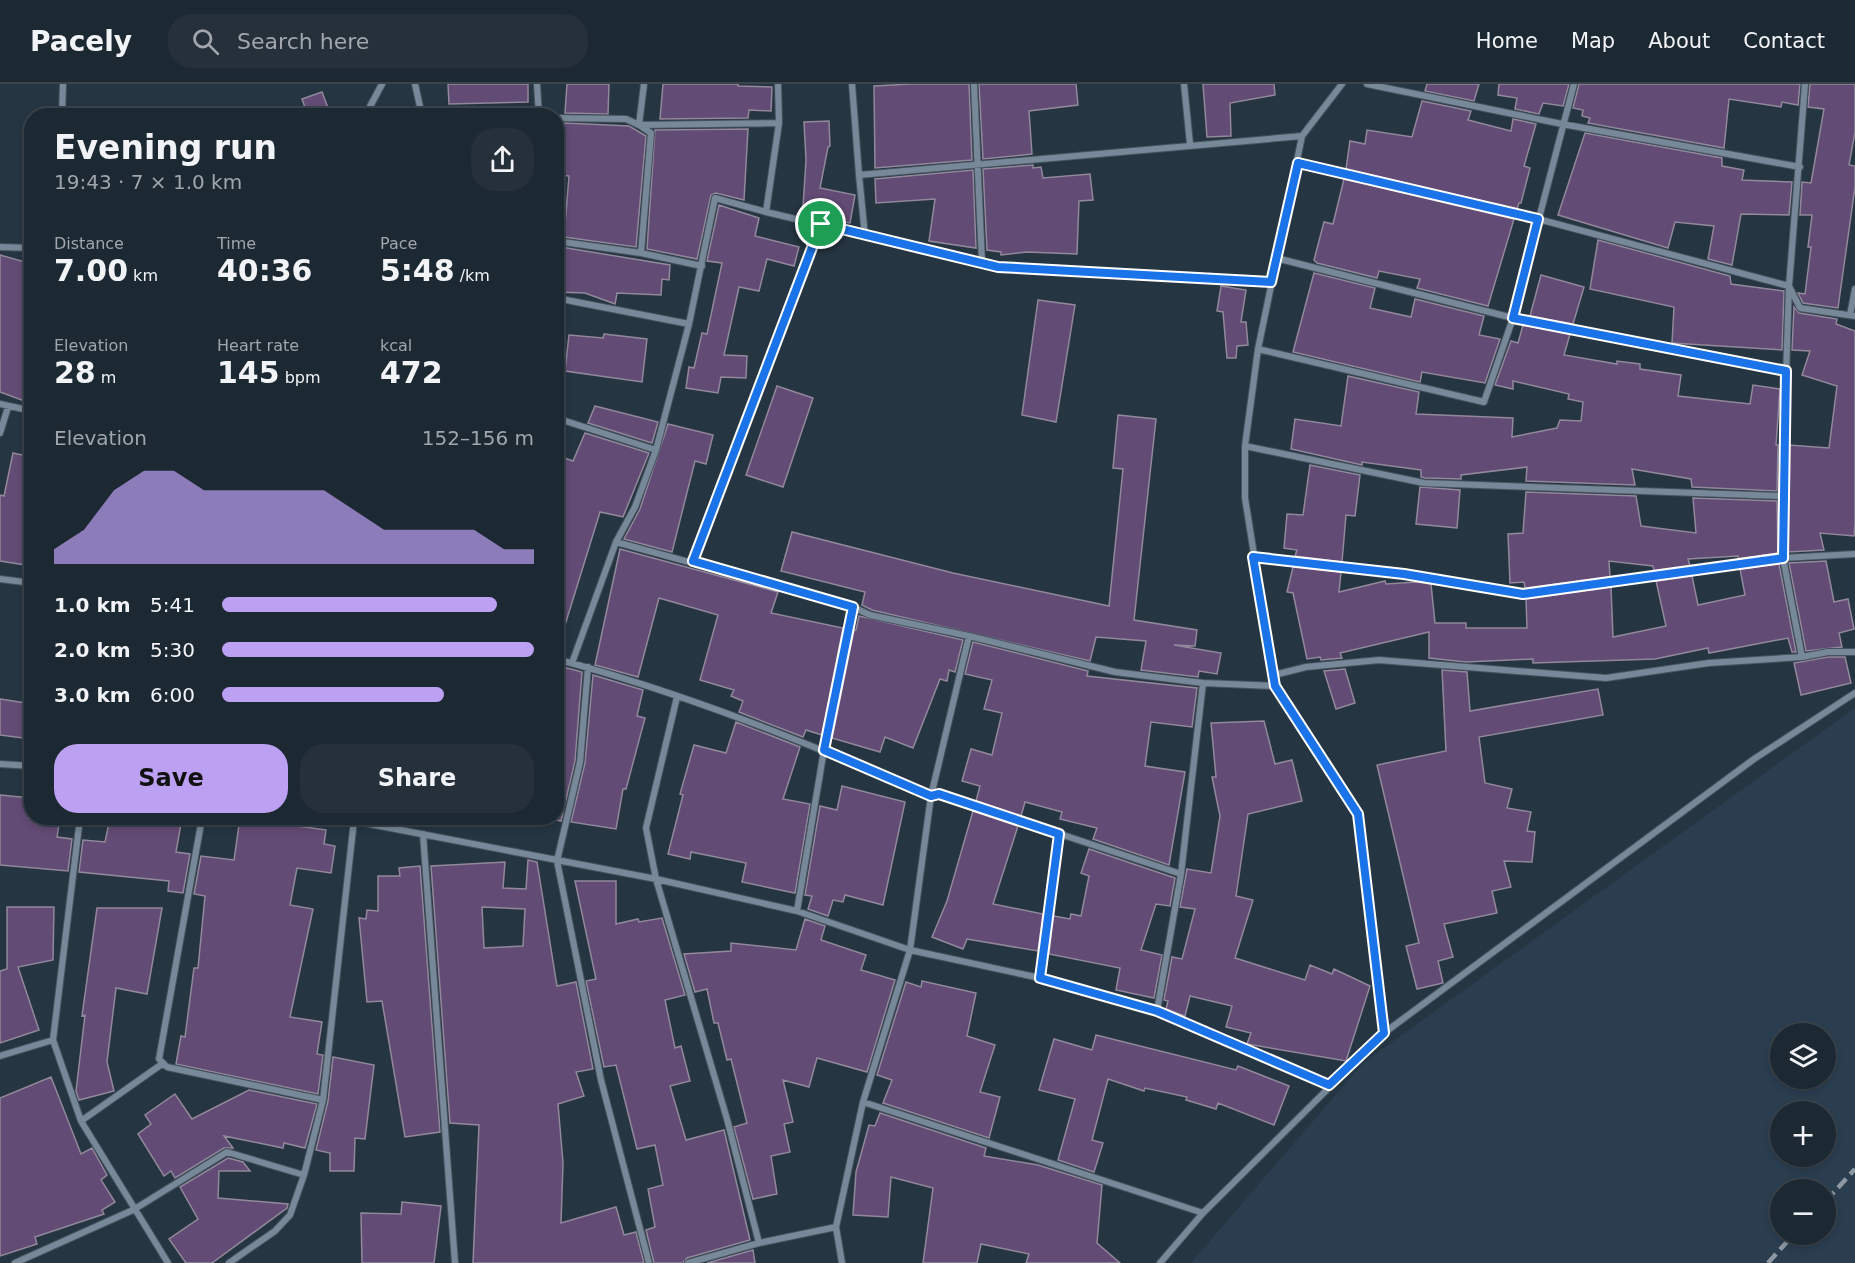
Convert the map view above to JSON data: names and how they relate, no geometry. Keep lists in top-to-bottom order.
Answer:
{
  "page": {
    "header": "Pacely",
    "search": "Search here",
    "nav": [
      "Home",
      "Map",
      "About",
      "Contact"
    ],
    "heading": ["Evening run", "19:43 · 7 × 1.0 km"],
    "stats": [
      ["Distance", "7.00 km"],
      ["Time", "40:36"],
      ["Pace", "5:48 /km"],
      ["Elevation", "28 m"],
      ["Heart rate", "145 bpm"],
      ["kcal", "472"]
    ],
    "chart": ["Elevation", "152–156 m"],
    "list": [
      {
        "name": "1.0 km",
        "note": "5:41"
      },
      {
        "name": "2.0 km",
        "note": "5:30"
      },
      {
        "name": "3.0 km",
        "note": "6:00"
      }
    ],
    "buttons": ["Save", "Share"],
    "map_buttons": ["+", "−"]
  }
}
